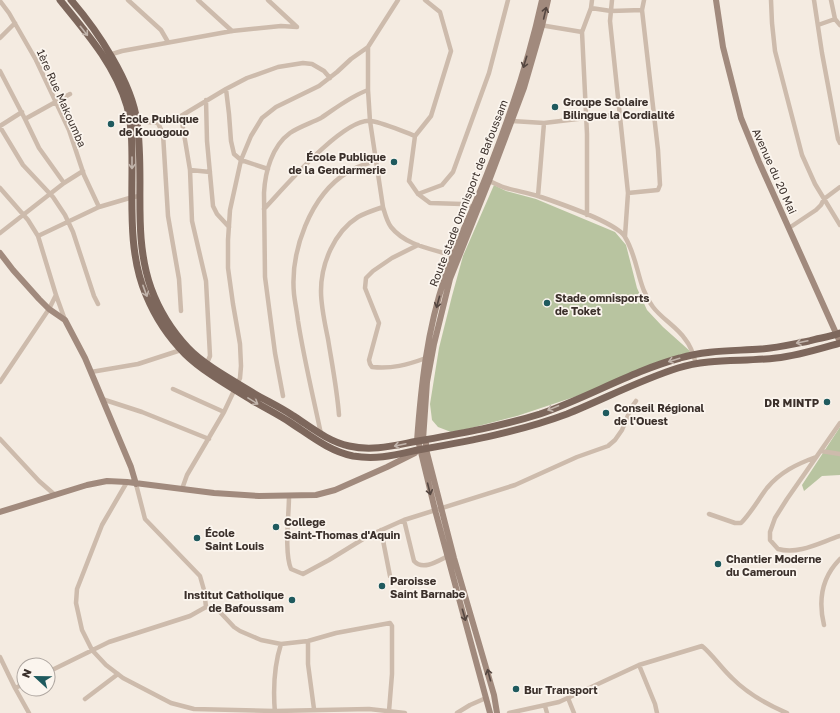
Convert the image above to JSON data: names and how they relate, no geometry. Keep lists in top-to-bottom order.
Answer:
{
  "streets": {
    "street": ["1ère Rue Makoumba", "Avenue du 20 Mai", "Route stade Omnisport de Bafoussam"]
  },
  "places": [
    "Groupe Scolaire Bilingue la Cordialité",
    "École Publique de Kouogouo",
    "École Publique de la Gendarmerie",
    "Stade omnisports de Toket",
    "DR MINTP",
    "Conseil Régional de l'Ouest",
    "College Saint-Thomas d'Aquin",
    "École Saint Louis",
    "Chantier Moderne du Cameroun",
    "Paroisse Saint Barnabe",
    "Institut Catholique de Bafoussam",
    "Bur Transport"
  ],
  "north": "left"
}
